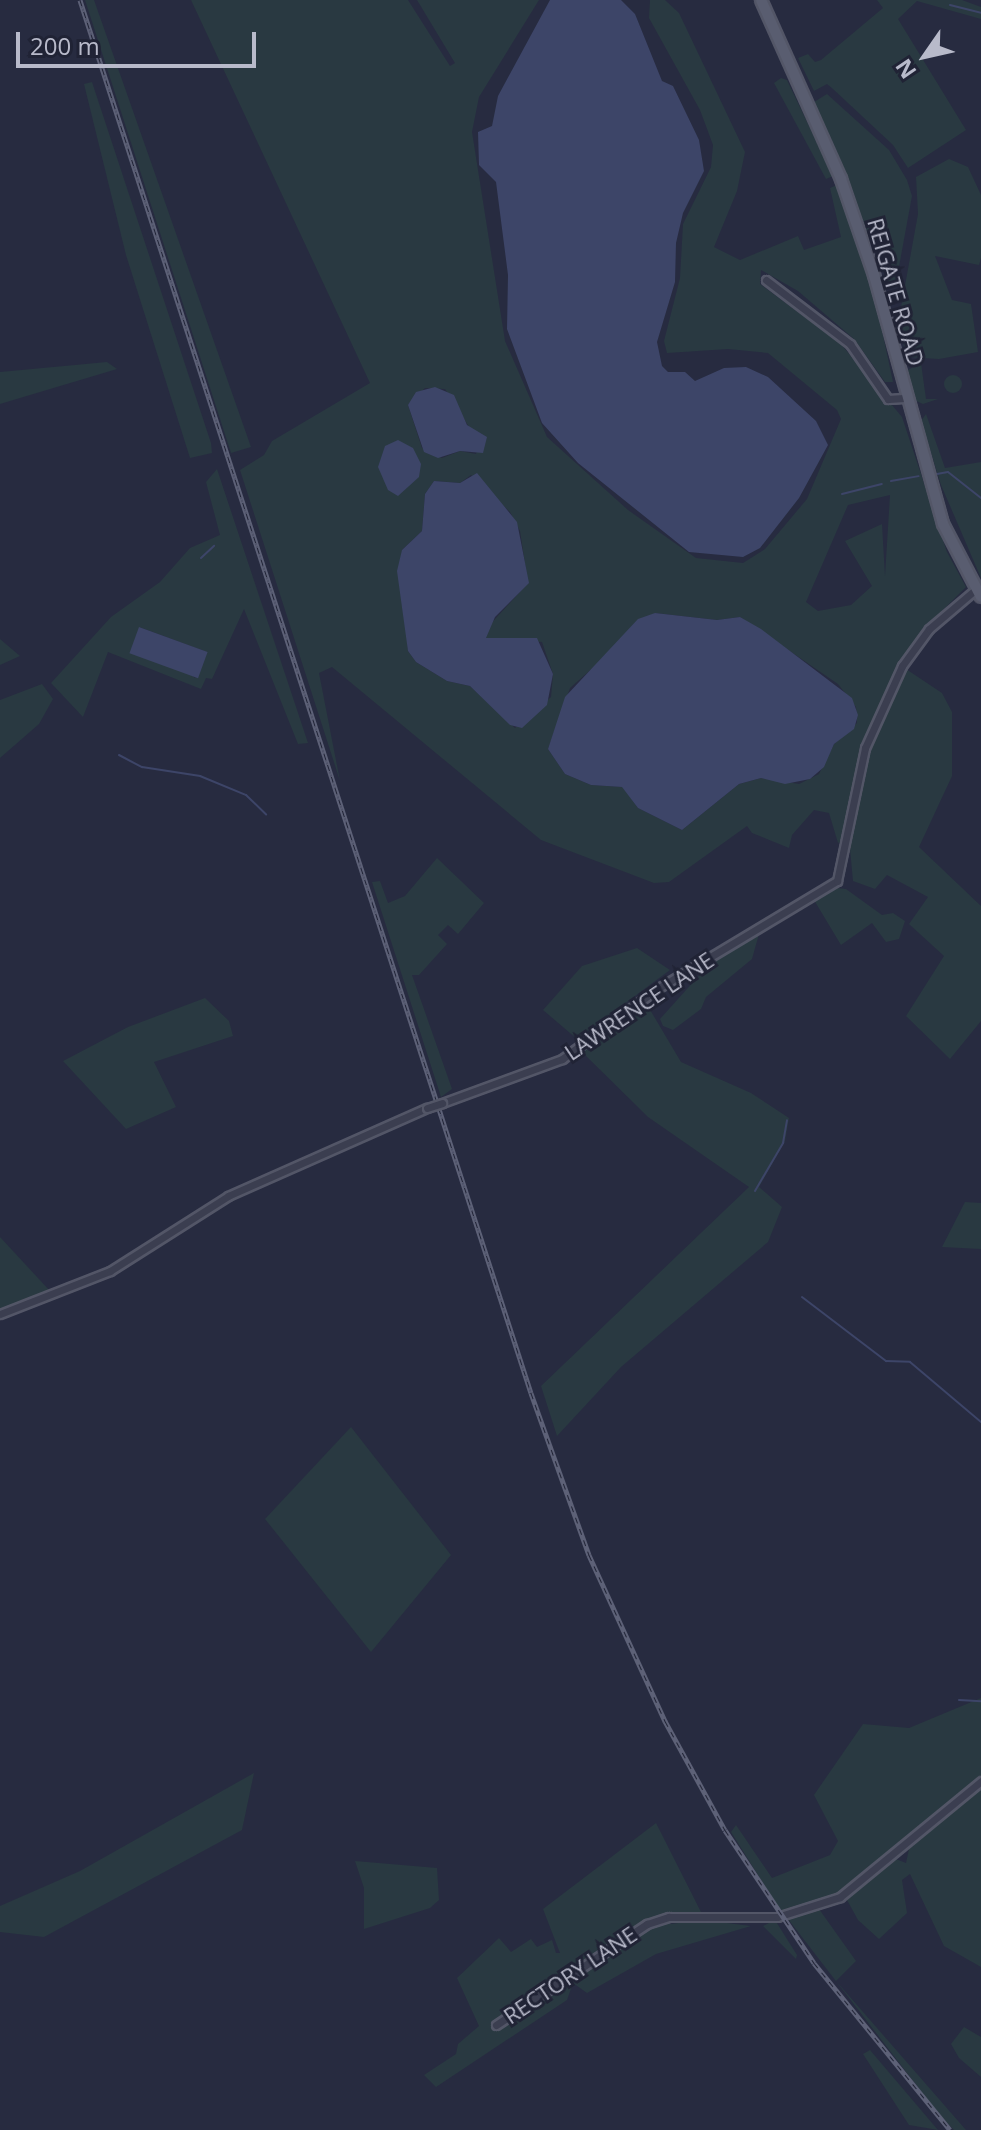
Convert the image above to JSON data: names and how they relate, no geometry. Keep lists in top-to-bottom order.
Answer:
{
  "streets": {
    "main road": ["REIGATE ROAD"],
    "street": ["LAWRENCE LANE", "RECTORY LANE"]
  },
  "crossings": [
    ["REIGATE ROAD", "LAWRENCE LANE"]
  ],
  "scale_bar": "200 m",
  "north": "bottom left"
}
